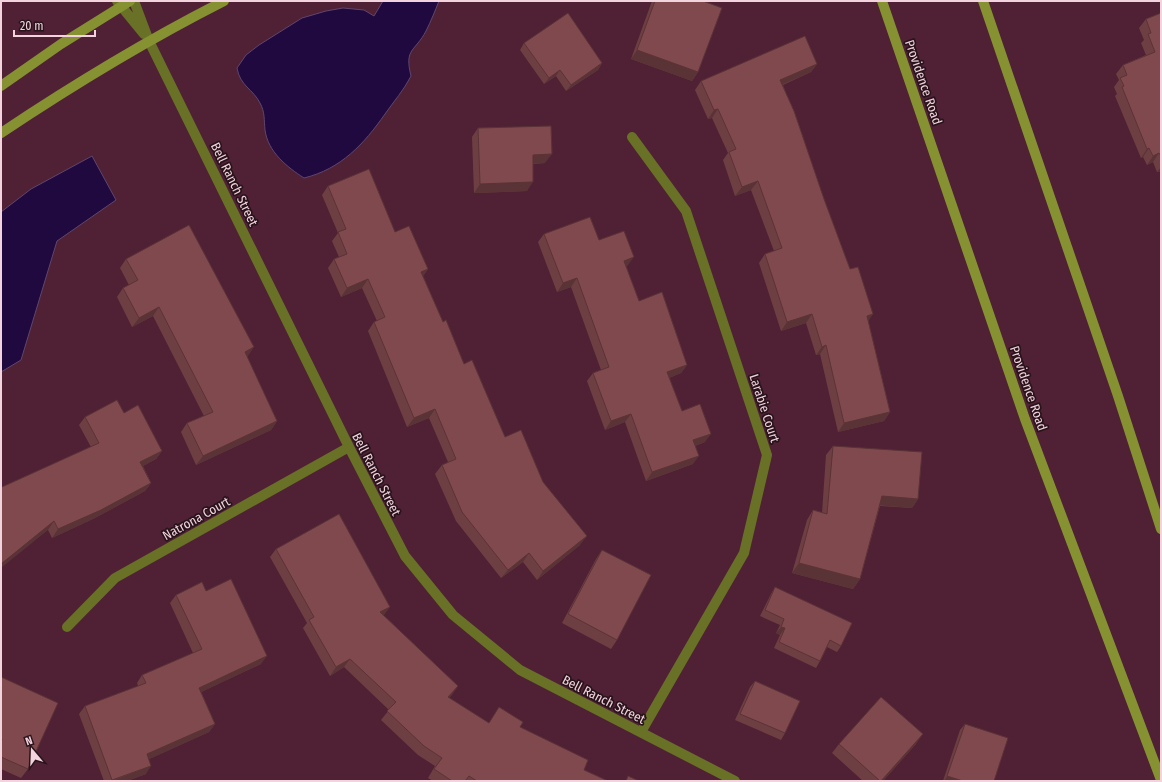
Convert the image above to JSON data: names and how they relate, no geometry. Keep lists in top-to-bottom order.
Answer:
{
  "streets": {
    "main road": ["Providence Road"],
    "street": ["Bell Ranch Street", "Larabie Court", "Natrona Court"]
  },
  "crossings": [
    ["Bell Ranch Street", "Larabie Court"],
    ["Bell Ranch Street", "Natrona Court"]
  ],
  "scale_bar": "20 m",
  "north": "top"
}
